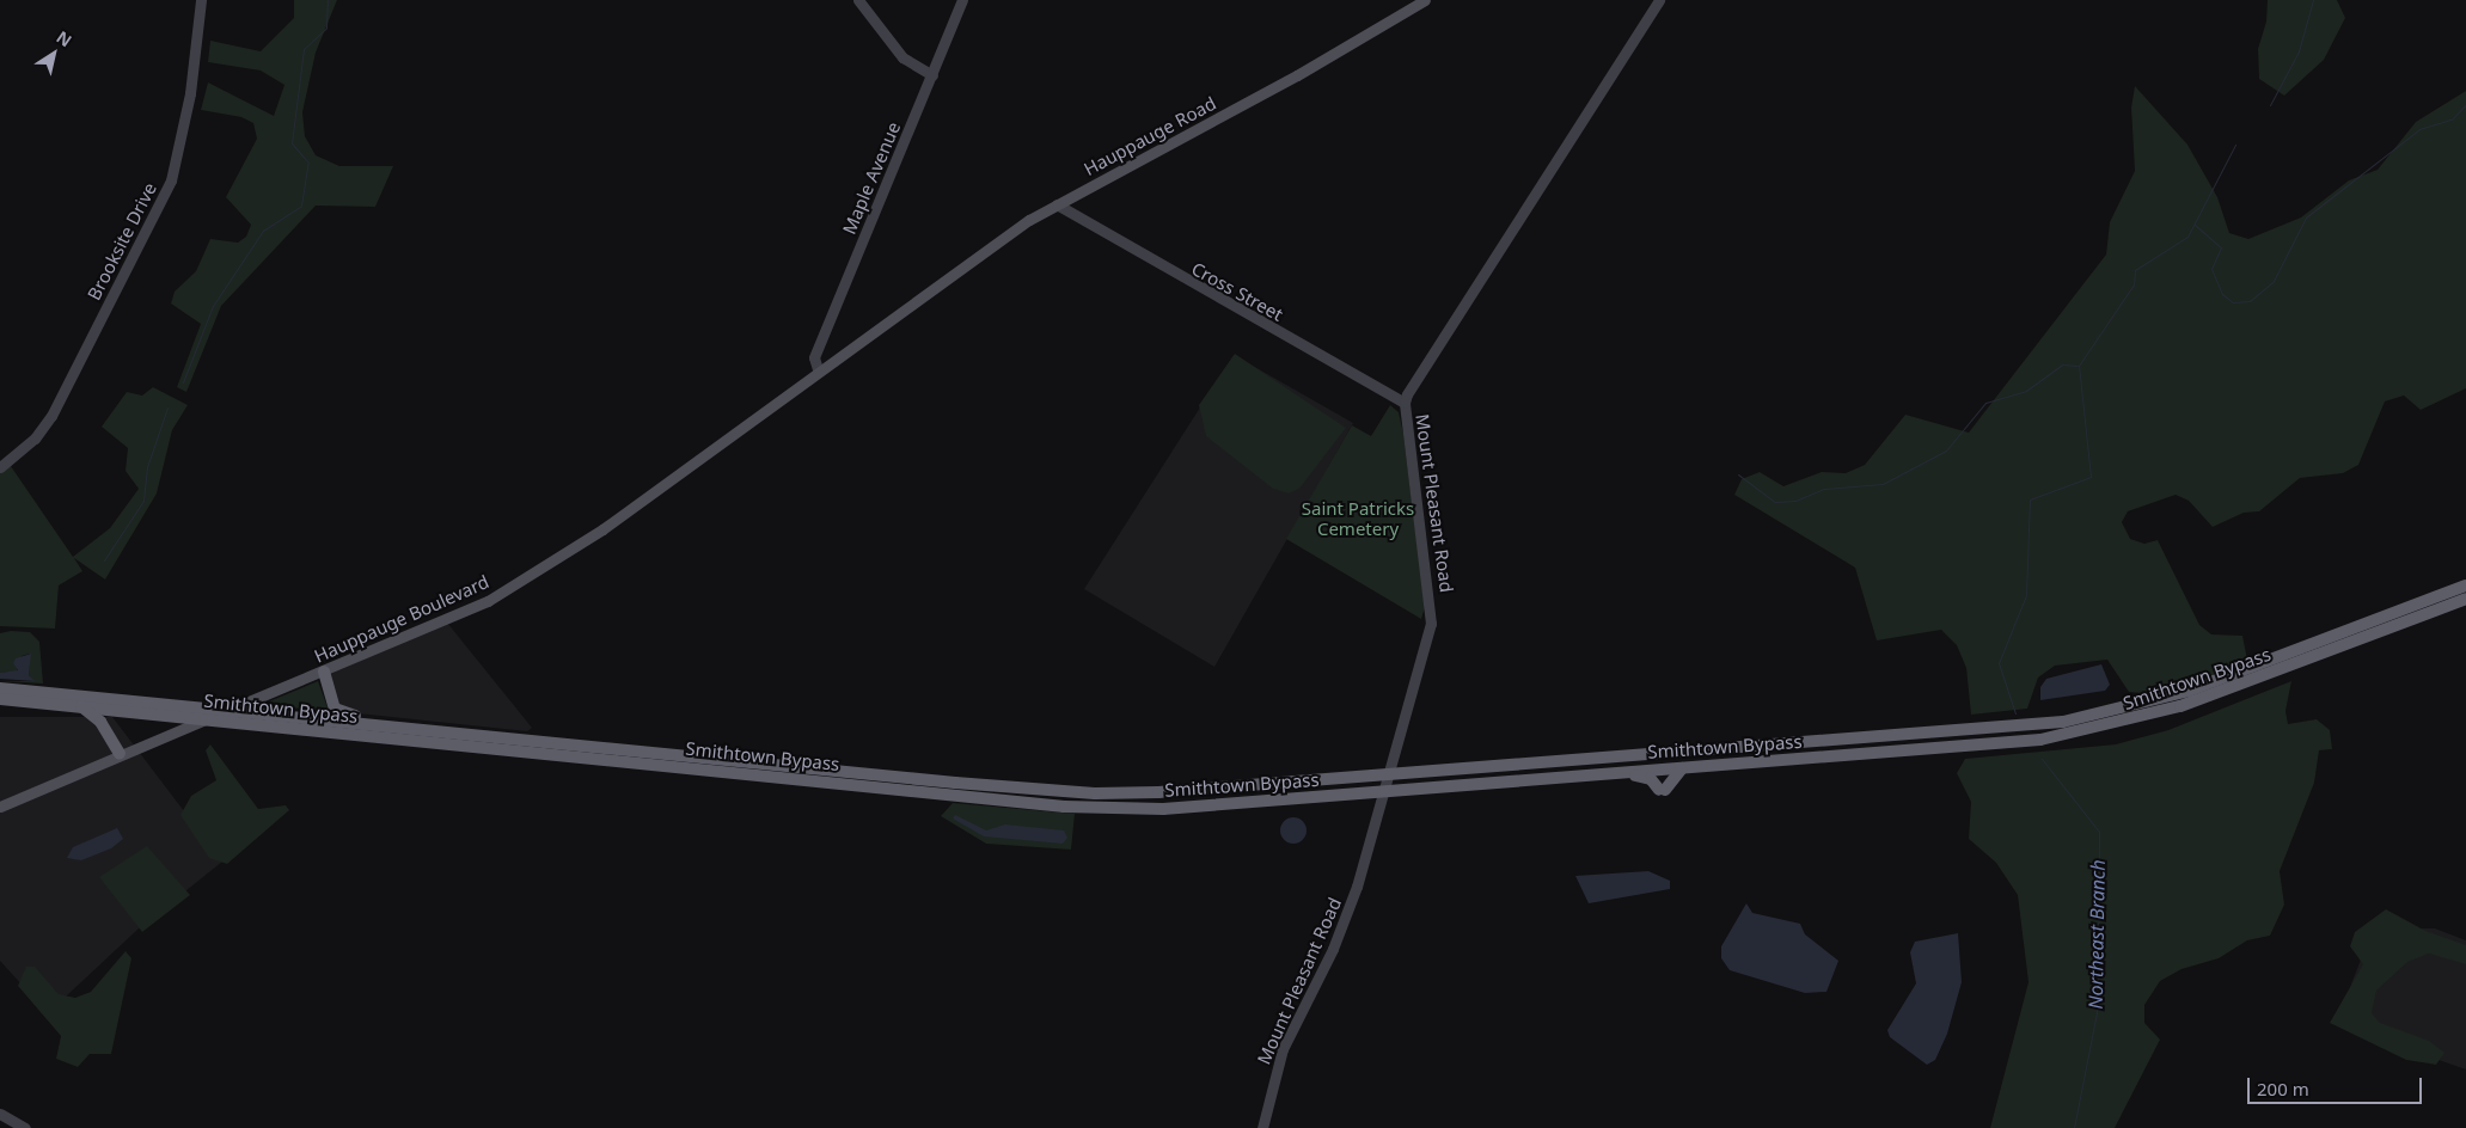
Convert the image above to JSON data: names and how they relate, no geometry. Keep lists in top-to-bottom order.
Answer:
{
  "streets": {
    "highway": ["Smithtown Bypass"],
    "main road": ["Hauppauge Road", "Hauppauge Boulevard"],
    "street": [
      "Maple Avenue",
      "Brooksite Drive",
      "Cross Street",
      "Mount Pleasant Road"
    ]
  },
  "crossings": [
    ["Hauppauge Road", "Cross Street"],
    ["Hauppauge Road", "Hauppauge Boulevard"],
    ["Maple Avenue", "Hauppauge Boulevard"],
    ["Cross Street", "Mount Pleasant Road"],
    ["Mount Pleasant Road", "Smithtown Bypass"],
    ["Hauppauge Boulevard", "Smithtown Bypass"]
  ],
  "water": ["Northeast Branch"],
  "parks": ["Saint Patricks Cemetery"],
  "scale_bar": "200 m",
  "north": "top right"
}
